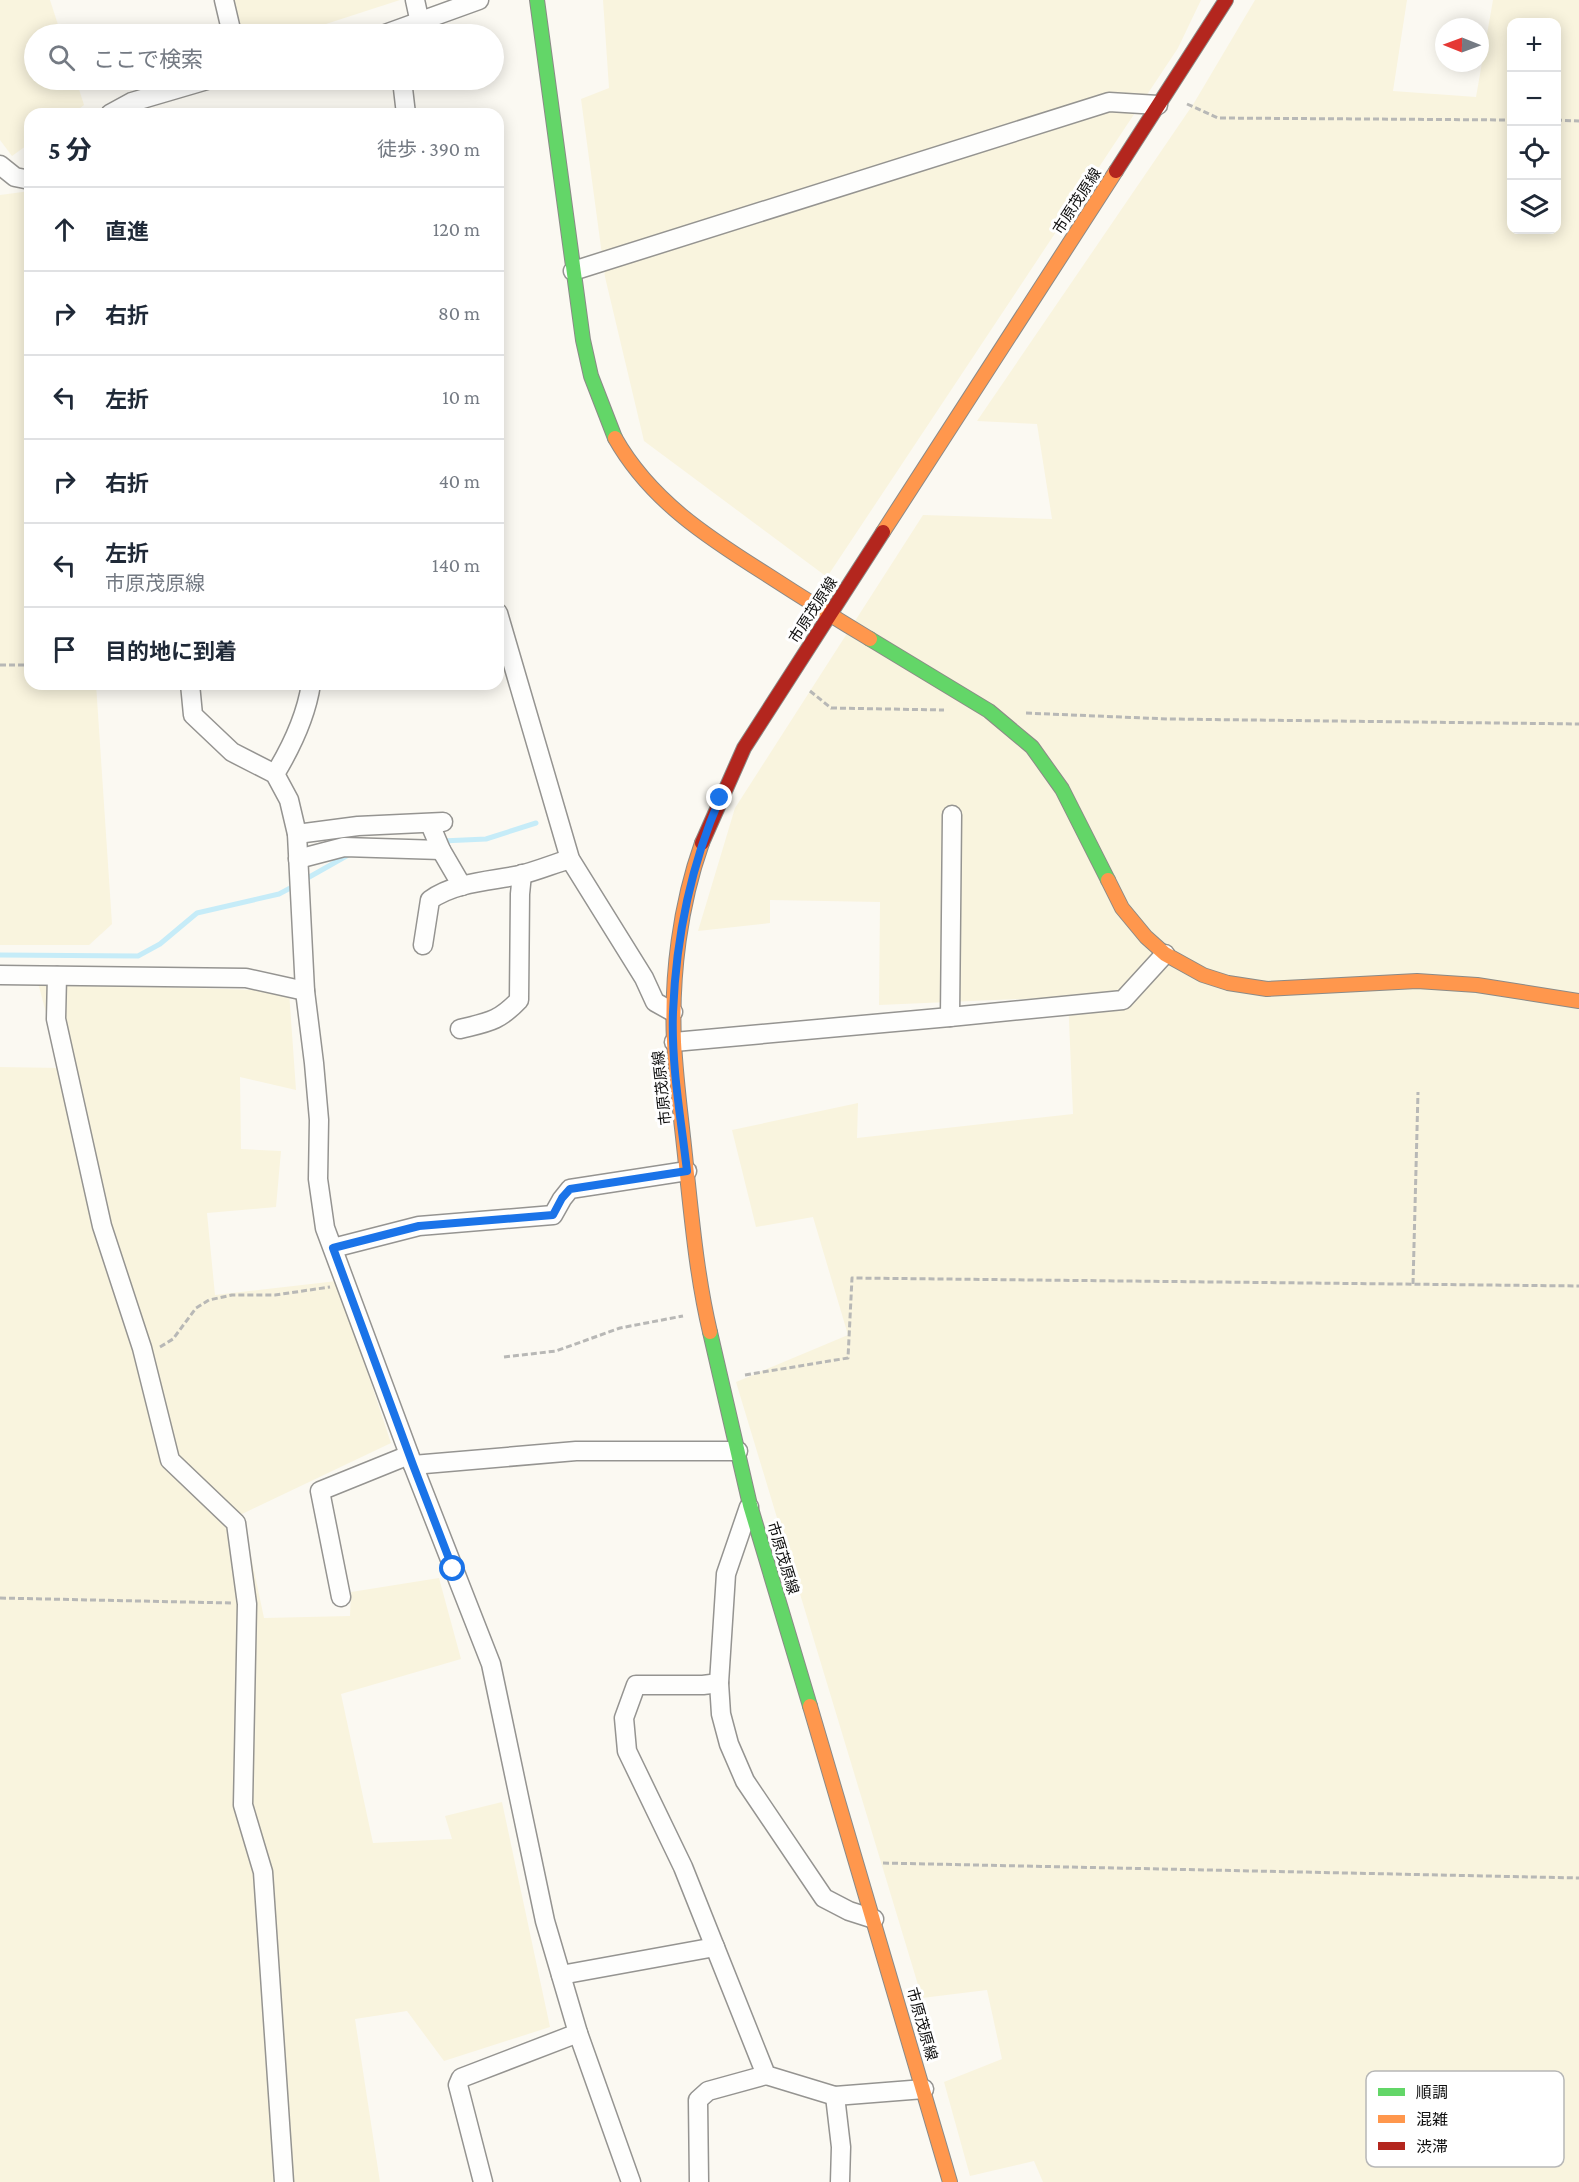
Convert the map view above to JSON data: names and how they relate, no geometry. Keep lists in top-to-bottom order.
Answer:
{
  "streets": {
    "main road": ["市原茂原線"]
  },
  "legend": ["順調", "混雑", "渋滞"],
  "north": "left",
  "page": {
    "map_buttons": ["+", "−"],
    "search": "ここで検索",
    "heading": ["5 分", "徒歩 · 390 m"],
    "list": [
      ["直進", "120 m"],
      ["右折", "80 m"],
      ["左折", "10 m"],
      ["右折", "40 m"],
      ["左折", "市原茂原線", "140 m"],
      "目的地に到着"
    ]
  }
}
